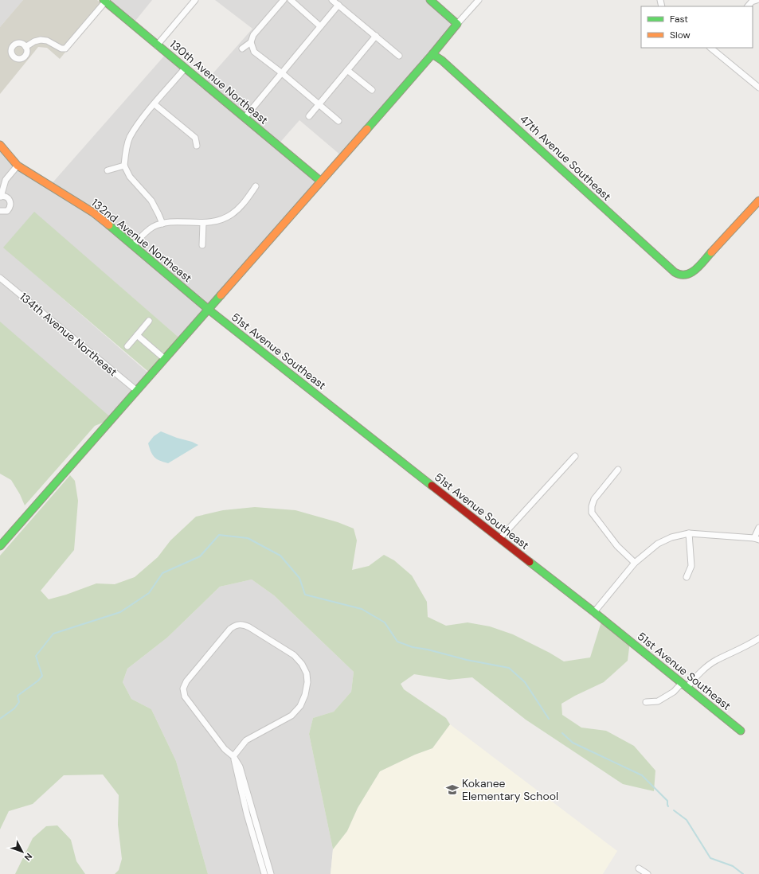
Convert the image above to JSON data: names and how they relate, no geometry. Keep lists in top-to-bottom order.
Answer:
{
  "streets": {
    "street": [
      "130th Avenue Northeast",
      "47th Avenue Southeast",
      "132nd Avenue Northeast",
      "134th Avenue Northeast",
      "51st Avenue Southeast"
    ]
  },
  "crossings": [
    ["132nd Avenue Northeast", "51st Avenue Southeast"]
  ],
  "places": {
    "school or university": ["Kokanee Elementary School"]
  },
  "legend": ["Fast", "Slow"],
  "north": "bottom right"
}
